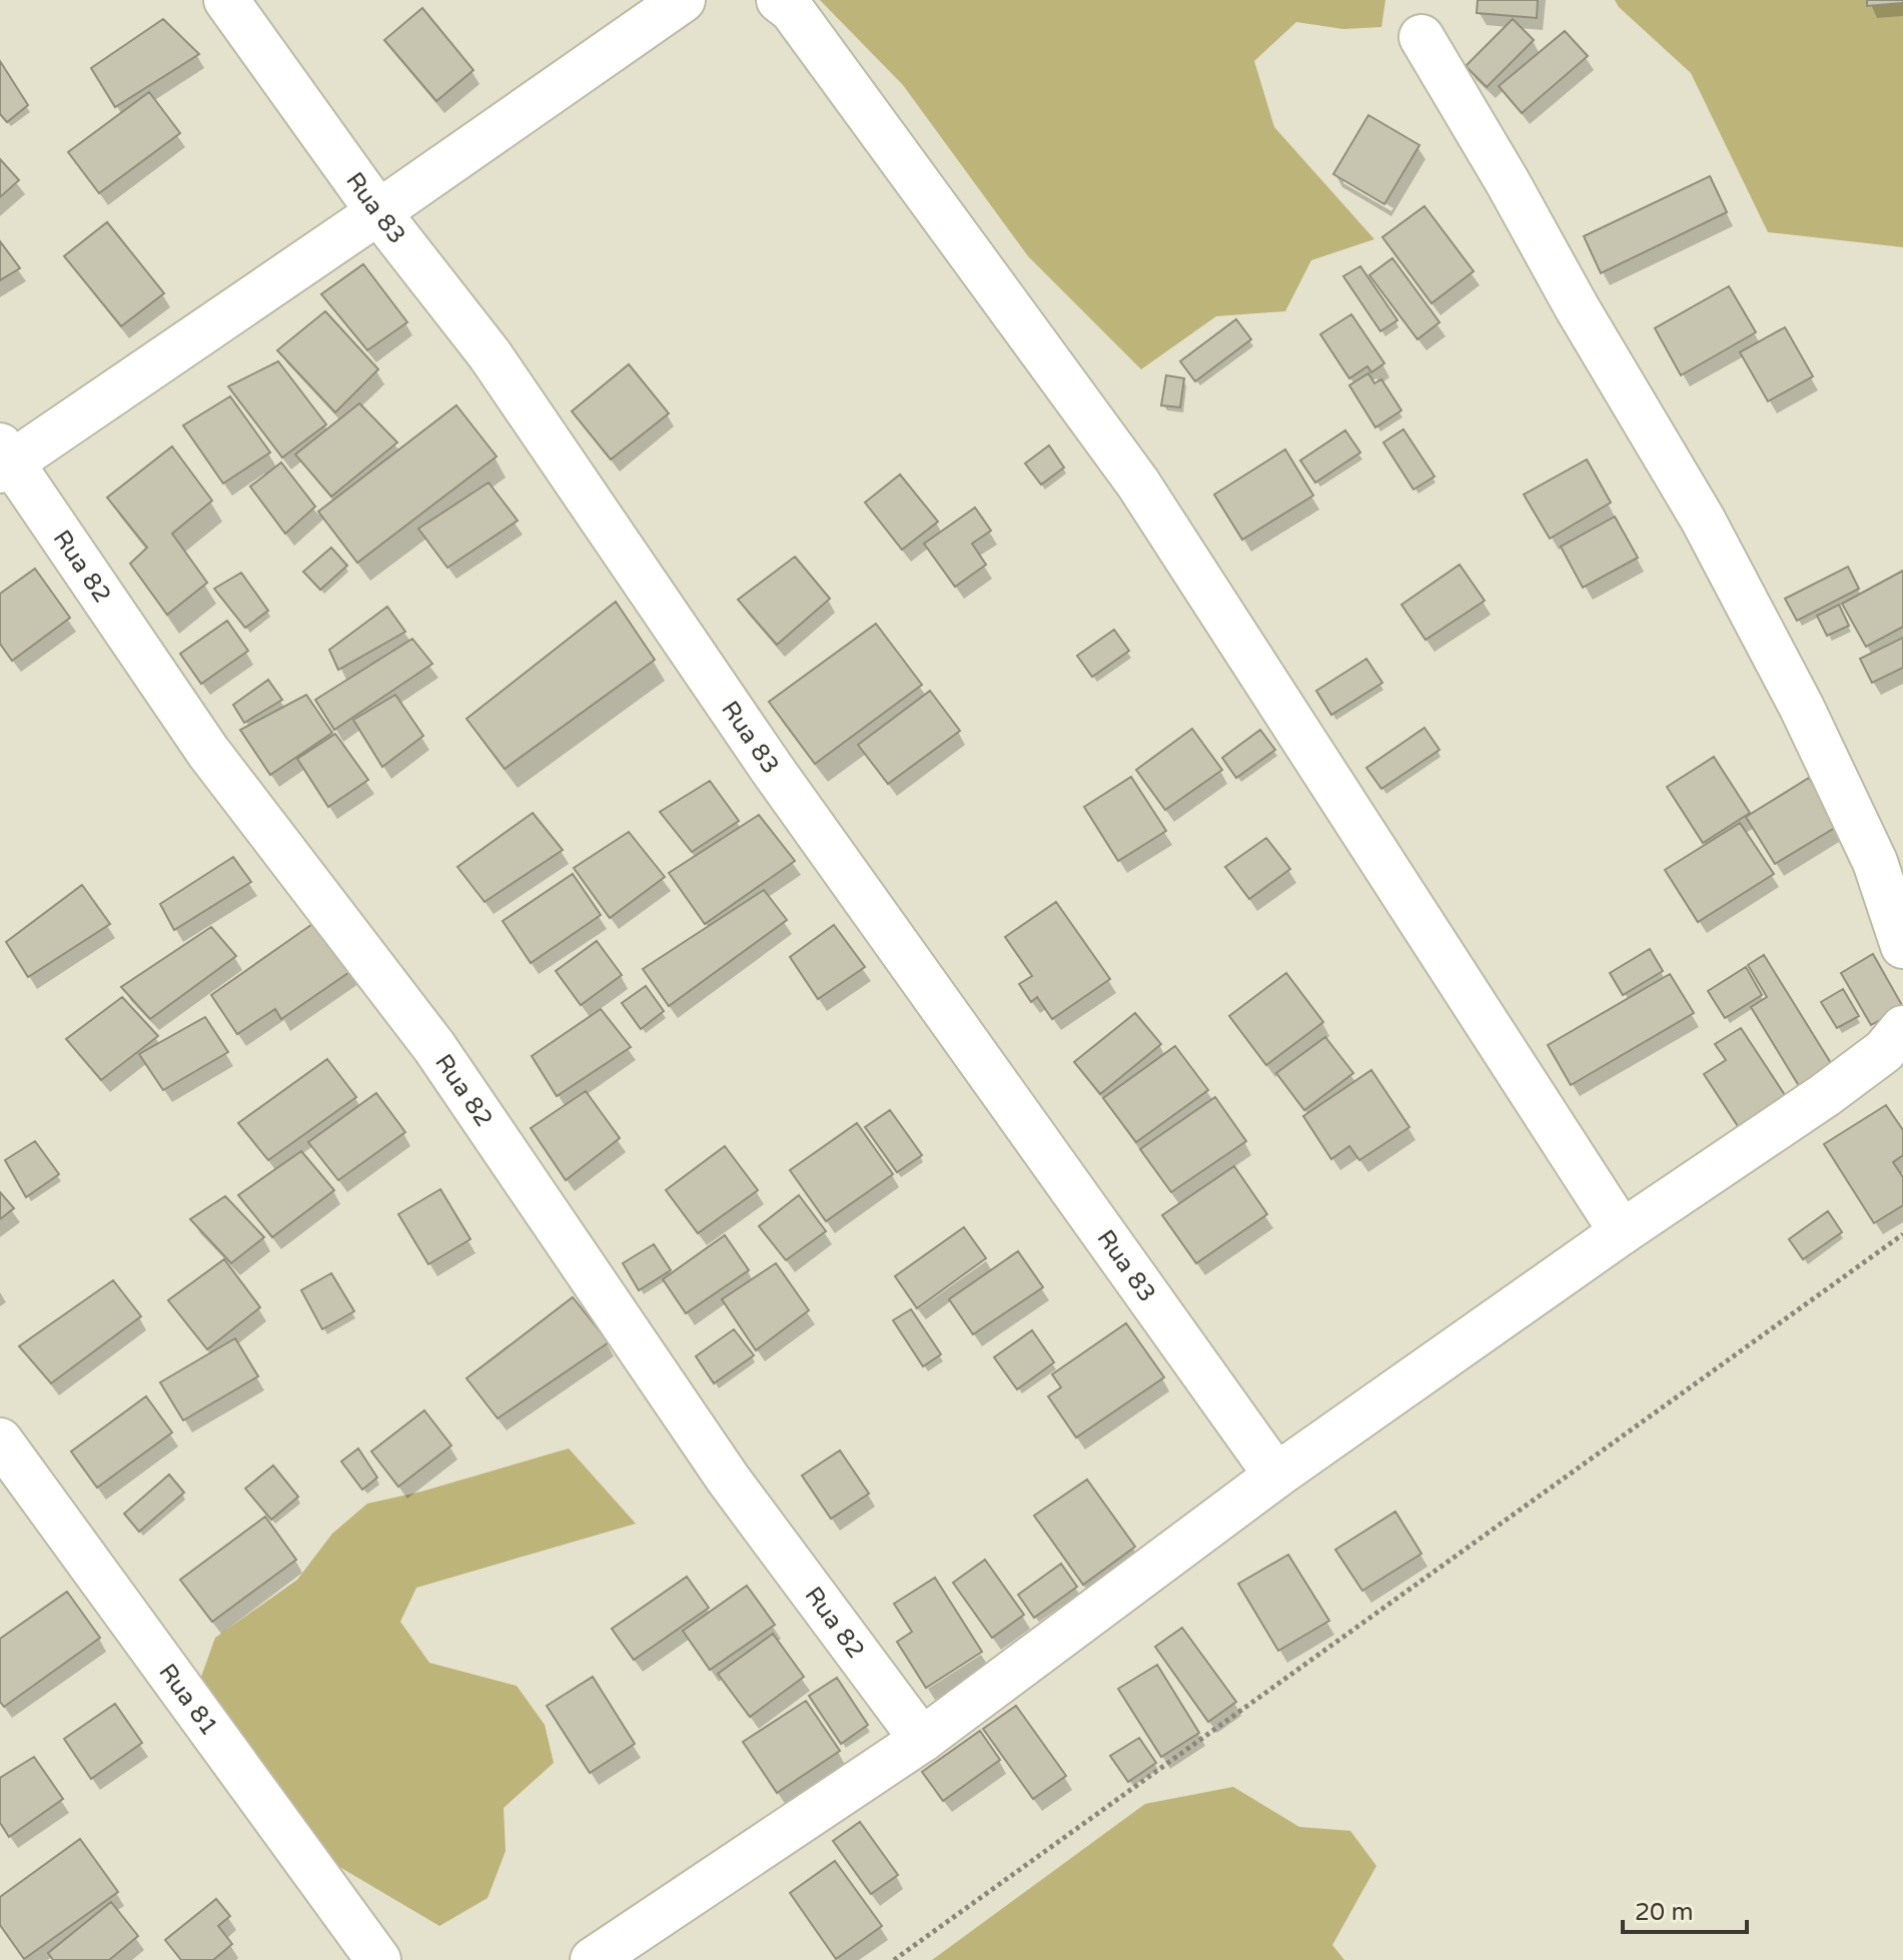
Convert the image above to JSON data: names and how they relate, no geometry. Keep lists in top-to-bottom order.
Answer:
{
  "streets": {
    "street": ["Rua 83", "Rua 82", "Rua 81"]
  },
  "scale_bar": "20 m"
}
